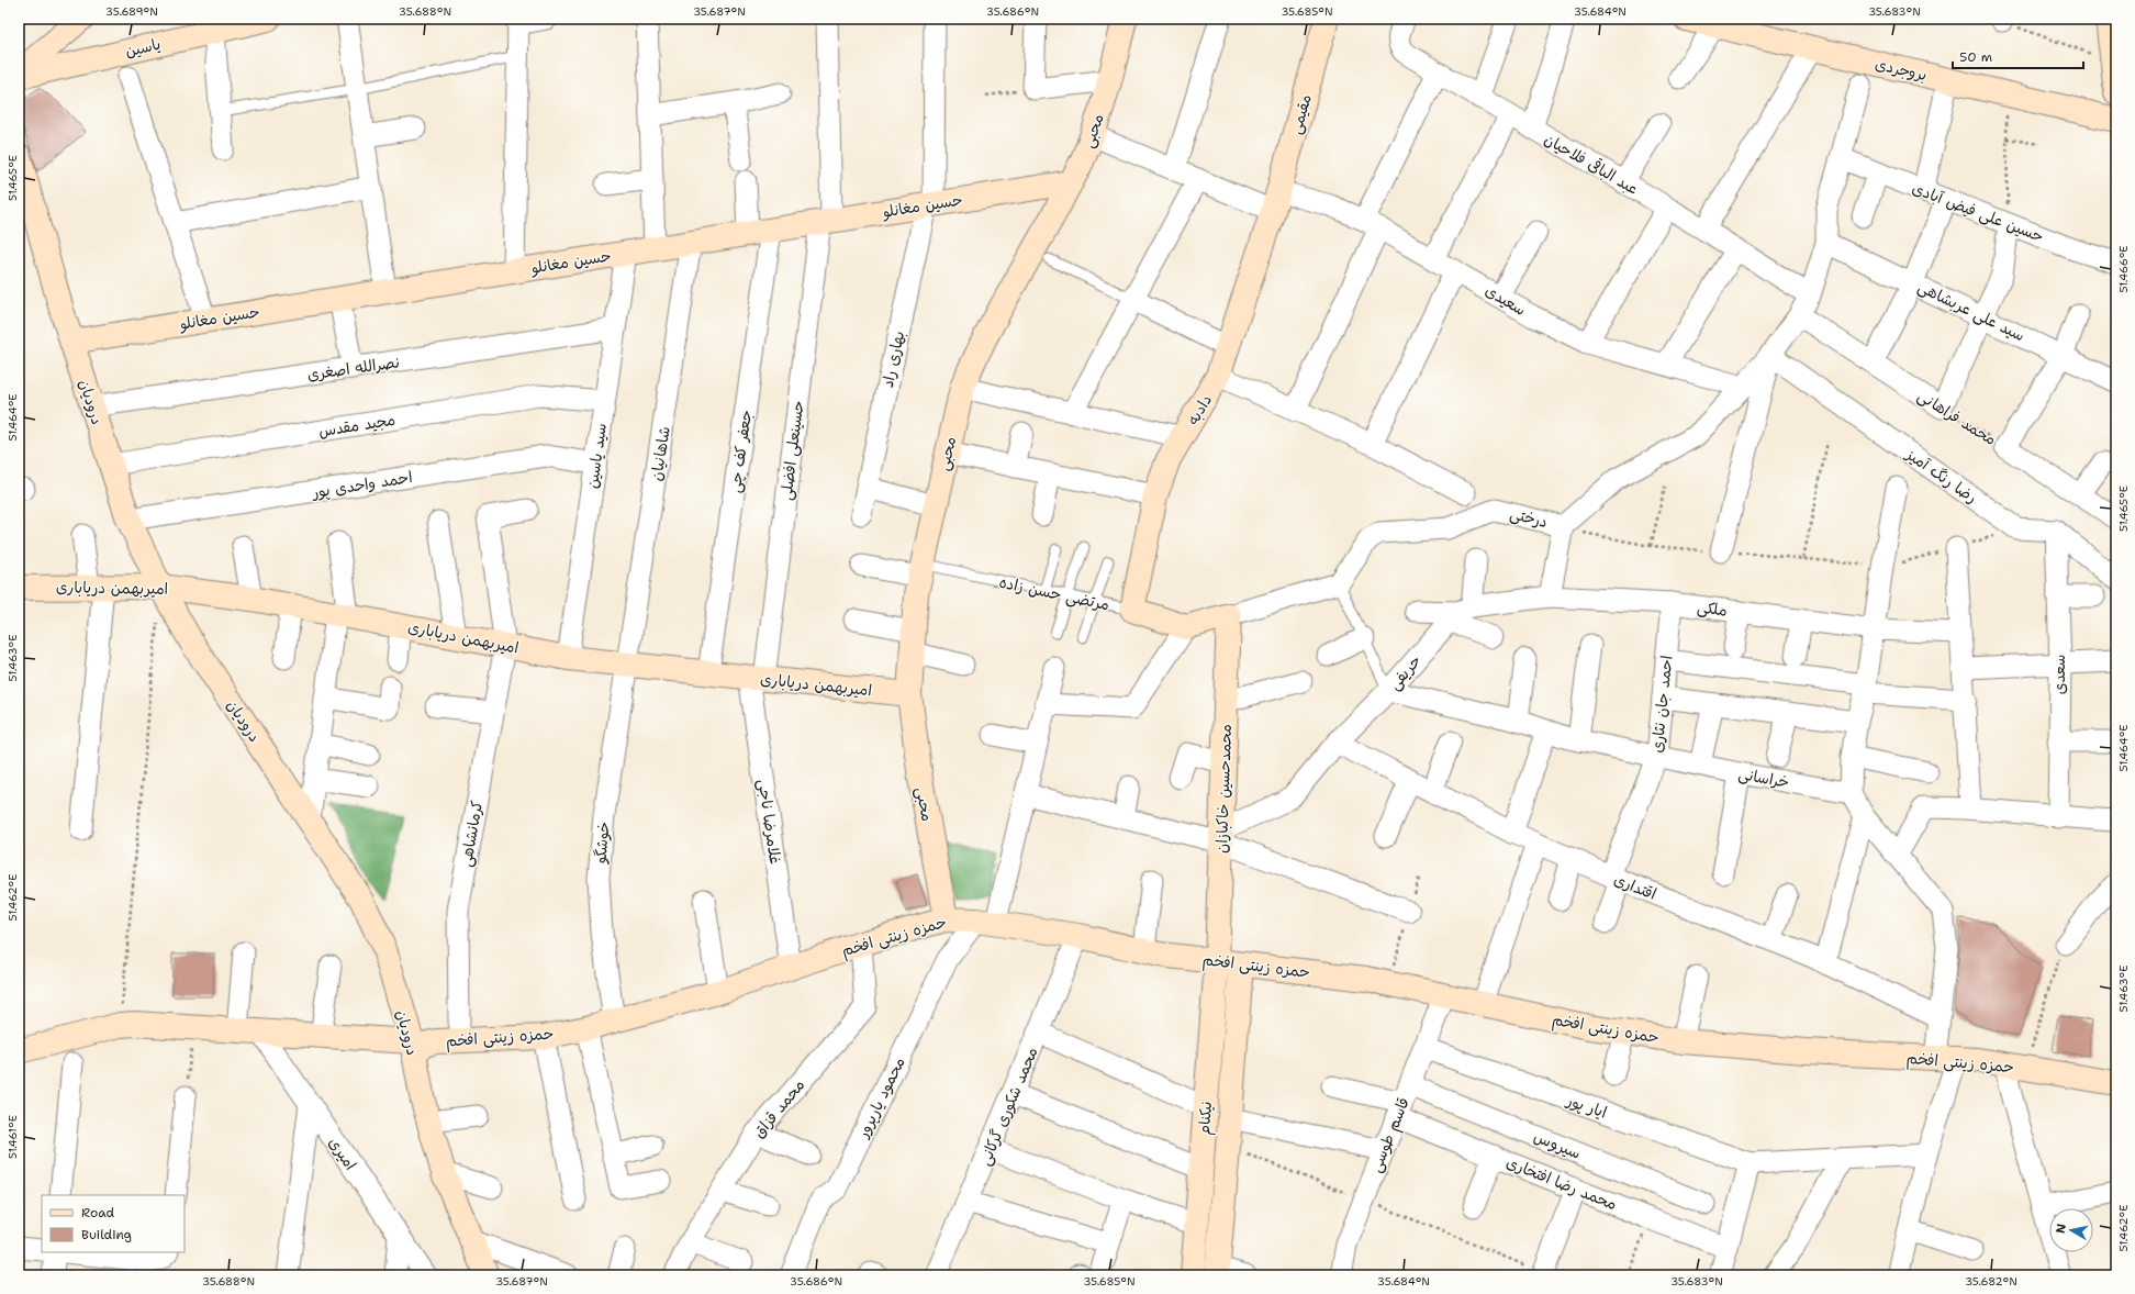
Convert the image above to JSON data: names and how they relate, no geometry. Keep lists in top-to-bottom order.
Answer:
{
  "streets": {
    "street": [
      "یاسین",
      "بروجردی",
      "مقیمی",
      "محبی",
      "عبد الباقی فلاحیان",
      "حسین مغانلو",
      "حسین علی فیض آبادی",
      "سعیدی",
      "سید علی عربشاهی",
      "بهاری راد",
      "نصرالله اصغری",
      "درودیان",
      "دادبه",
      "محمد فراهانی",
      "مجید مقدس",
      "حسینعلی افضلی",
      "جعفر کف چی",
      "شاهانیان",
      "سید یاسین",
      "رضا رنگ آمیز",
      "احمد واحدی پور",
      "درختی",
      "امیربهمن دریاباری",
      "مرتضی حسن زاده",
      "ملکی",
      "حریفی",
      "سعدی",
      "احمد جان نثاری",
      "خراسانی",
      "محمدحسین خاکبازان",
      "غلامرضا ناجی",
      "کرمانشاهی",
      "خوشگو",
      "اقتداری",
      "حمزه زینتی افخم",
      "محمود یارپرور",
      "محمد شکوری گرکانی",
      "ایار پور",
      "محمد قزاق",
      "نیکنام",
      "قاسم طوسی",
      "سیروس",
      "امیری",
      "محمد رضا افتخاری"
    ]
  },
  "crossings": [
    ["مقیمی", "سعیدی"],
    ["مقیمی", "دادبه"],
    ["محبی", "حسین مغانلو"],
    ["محبی", "سعیدی"],
    ["محبی", "امیربهمن دریاباری"],
    ["محبی", "مرتضی حسن زاده"],
    ["محبی", "حمزه زینتی افخم"],
    ["عبد الباقی فلاحیان", "درختی"],
    ["حسین مغانلو", "بهاری راد"],
    ["حسین مغانلو", "درودیان"],
    ["حسین مغانلو", "حسینعلی افضلی"],
    ["حسین مغانلو", "جعفر کف چی"],
    ["حسین مغانلو", "شاهانیان"],
    ["حسین مغانلو", "سید یاسین"],
    ["حسین علی فیض آبادی", "درختی"],
    ["سعیدی", "دادبه"],
    ["سعیدی", "درختی"],
    ["سید علی عربشاهی", "درختی"],
    ["نصرالله اصغری", "درودیان"],
    ["نصرالله اصغری", "سید یاسین"],
    ["درودیان", "مجید مقدس"],
    ["درودیان", "احمد واحدی پور"],
    ["درودیان", "امیربهمن دریاباری"],
    ["درودیان", "حمزه زینتی افخم"],
    ["دادبه", "مرتضی حسن زاده"],
    ["محمد فراهانی", "درختی"],
    ["مجید مقدس", "سید یاسین"],
    ["حسینعلی افضلی", "امیربهمن دریاباری"],
    ["حسینعلی افضلی", "غلامرضا ناجی"],
    ["جعفر کف چی", "امیربهمن دریاباری"],
    ["شاهانیان", "امیربهمن دریاباری"],
    ["شاهانیان", "خوشگو"],
    ["سید یاسین", "احمد واحدی پور"],
    ["سید یاسین", "امیربهمن دریاباری"],
    ["رضا رنگ آمیز", "درختی"],
    ["رضا رنگ آمیز", "سعدی"],
    ["امیربهمن دریاباری", "غلامرضا ناجی"],
    ["امیربهمن دریاباری", "کرمانشاهی"],
    ["امیربهمن دریاباری", "خوشگو"],
    ["ملکی", "احمد جان نثاری"],
    ["حریفی", "خراسانی"],
    ["حریفی", "محمدحسین خاکبازان"],
    ["حریفی", "اقتداری"],
    ["احمد جان نثاری", "خراسانی"],
    ["احمد جان نثاری", "اقتداری"],
    ["محمدحسین خاکبازان", "حمزه زینتی افخم"],
    ["محمدحسین خاکبازان", "نیکنام"],
    ["غلامرضا ناجی", "حمزه زینتی افخم"],
    ["خوشگو", "حمزه زینتی افخم"],
    ["حمزه زینتی افخم", "محمود یارپرور"],
    ["حمزه زینتی افخم", "محمد شکوری گرکانی"],
    ["حمزه زینتی افخم", "محمد قزاق"],
    ["حمزه زینتی افخم", "نیکنام"],
    ["حمزه زینتی افخم", "قاسم طوسی"],
    ["ایار پور", "قاسم طوسی"],
    ["قاسم طوسی", "سیروس"],
    ["قاسم طوسی", "محمد رضا افتخاری"],
    ["سیروس", "محمد رضا افتخاری"]
  ],
  "legend": ["Road", "Building"],
  "scale_bar": "50 m",
  "north": "left",
  "coordinates": [
    "35.689°N",
    "35.688°N",
    "35.687°N",
    "35.686°N",
    "35.685°N",
    "35.684°N",
    "35.683°N",
    "51.465°E",
    "51.466°E",
    "51.464°E",
    "51.463°E",
    "51.462°E",
    "51.461°E",
    "35.682°N"
  ]
}
